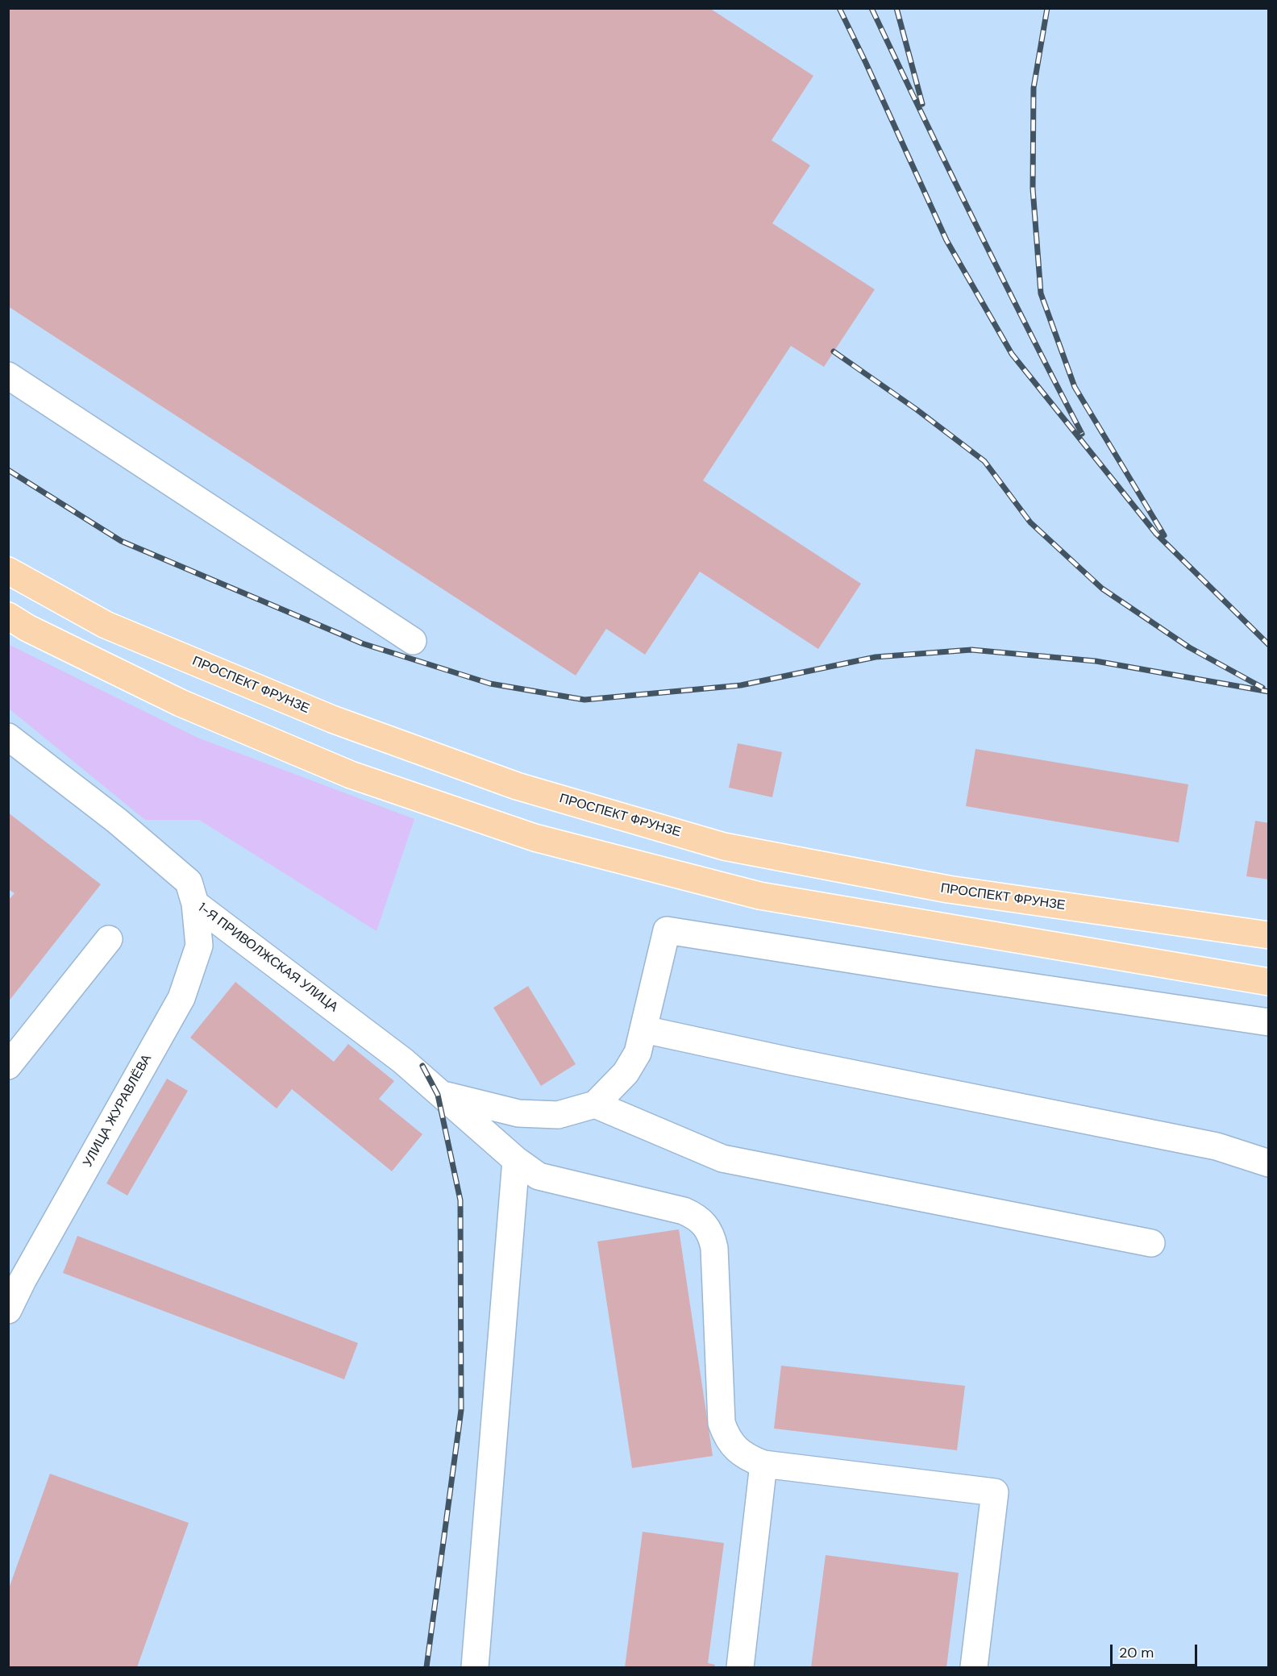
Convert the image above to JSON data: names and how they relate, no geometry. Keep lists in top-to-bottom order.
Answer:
{
  "streets": {
    "main road": ["ПРОСПЕКТ ФРУНЗЕ"],
    "street": ["1-Я ПРИВОЛЖСКАЯ УЛИЦА", "УЛИЦА ЖУРАВЛЁВА"]
  },
  "crossings": [
    ["1-Я ПРИВОЛЖСКАЯ УЛИЦА", "УЛИЦА ЖУРАВЛЁВА"]
  ],
  "scale_bar": "20 m"
}
